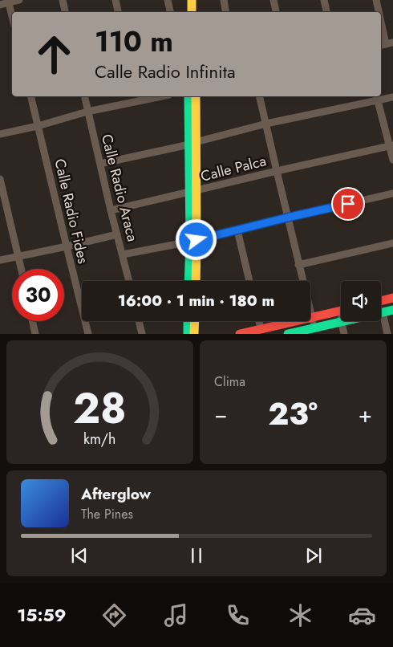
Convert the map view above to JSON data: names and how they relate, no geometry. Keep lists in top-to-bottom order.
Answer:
{
  "streets": {
    "street": ["Calle Palca", "Calle Radio Araca", "Calle Radio Fides"]
  },
  "crossings": [
    ["Calle Palca", "Calle Radio Araca"]
  ],
  "page": {
    "turn": ["110 m", "Calle Radio Infinita"],
    "limit": "30",
    "trip": "16:00 · 1 min · 180 m",
    "tile": "Clima",
    "heat": ["−", "23°", "+"],
    "song": ["Afterglow", "The Pines"],
    "tabs": "15:59",
    "gauge": ["28", "km/h"]
  }
}
